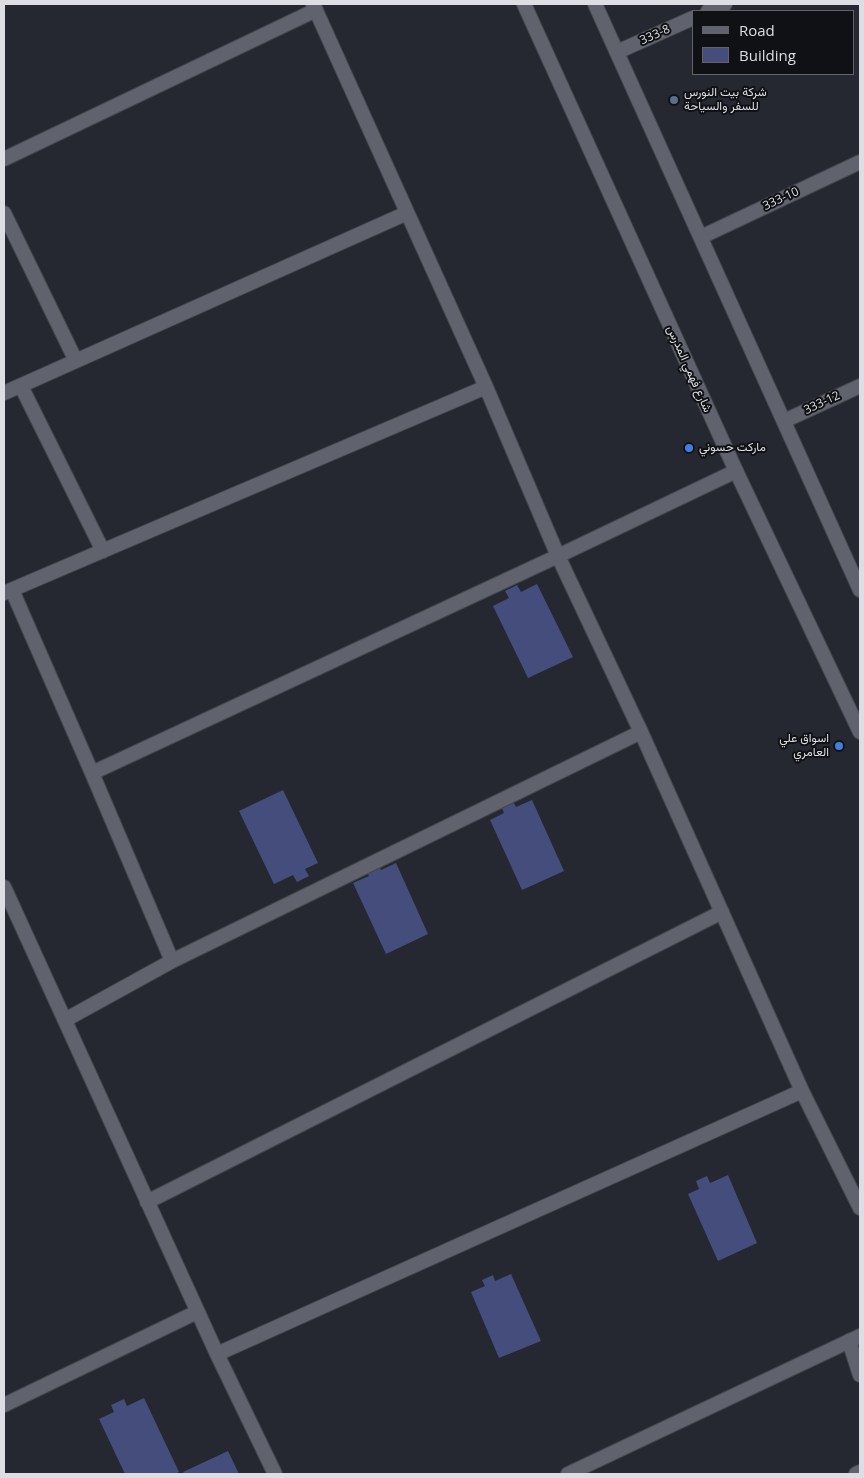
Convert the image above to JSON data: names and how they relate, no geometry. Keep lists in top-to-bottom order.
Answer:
{
  "streets": {
    "street": [
      "333-8",
      "333-10",
      "شارع فهمي المدرس",
      "333-12"
    ]
  },
  "places": ["شركة بيت النورس للسفر والسياحة", "ماركت حسوني", "اسواق علي العامري"],
  "legend": ["Road", "Building"]
}
